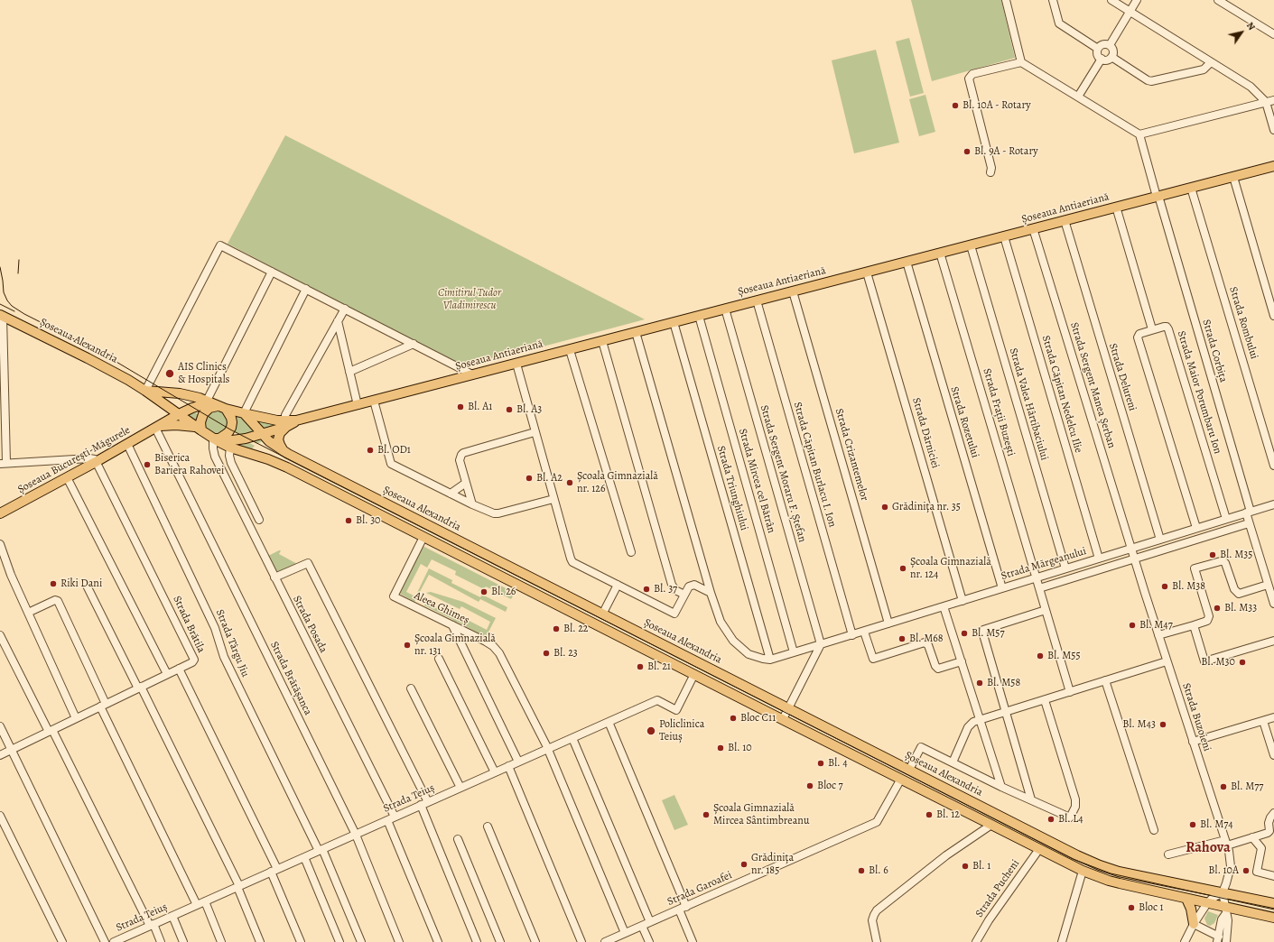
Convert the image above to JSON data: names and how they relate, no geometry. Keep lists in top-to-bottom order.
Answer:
{
  "streets": {
    "main road": ["Șoseaua Antiaeriană", "Șoseaua Alexandria", "Șoseaua București-Măgurele"],
    "street": [
      "Strada Rombului",
      "Strada Corbița",
      "Strada Delureni",
      "Strada Sergent Manea Șerban",
      "Strada Maior Porumbaru Ion",
      "Strada Căpitan Nedelcu Ilie",
      "Strada Valea Hârtibaciului",
      "Strada Frații Buzești",
      "Strada Rozetului",
      "Strada Dărniciei",
      "Strada Crizantemelor",
      "Strada Căpitan Burlacu I. Ion",
      "Strada Sergent Moraru F. Ștefan",
      "Strada Mircea cel Bătrân",
      "Strada Triunghiului",
      "Strada Mărgeanului",
      "Aleea Ghimeș",
      "Strada Brătila",
      "Strada Posada",
      "Strada Târgu Jiu",
      "Strada Brătășanca",
      "Strada Buzoieni",
      "Strada Teiuș",
      "Strada Garoafei",
      "Strada Pucheni"
    ]
  },
  "crossings": [
    ["Șoseaua Antiaeriană", "Strada Rombului"],
    ["Șoseaua Antiaeriană", "Șoseaua Alexandria"],
    ["Șoseaua Antiaeriană", "Strada Corbița"],
    ["Șoseaua Antiaeriană", "Strada Delureni"],
    ["Șoseaua Antiaeriană", "Strada Sergent Manea Șerban"],
    ["Șoseaua Antiaeriană", "Strada Căpitan Nedelcu Ilie"],
    ["Șoseaua Antiaeriană", "Strada Valea Hârtibaciului"],
    ["Șoseaua Antiaeriană", "Strada Frații Buzești"],
    ["Șoseaua Antiaeriană", "Strada Rozetului"],
    ["Șoseaua Antiaeriană", "Strada Dărniciei"],
    ["Șoseaua Antiaeriană", "Strada Crizantemelor"],
    ["Șoseaua Antiaeriană", "Șoseaua București-Măgurele"],
    ["Șoseaua Antiaeriană", "Strada Căpitan Burlacu I. Ion"],
    ["Șoseaua Antiaeriană", "Strada Sergent Moraru F. Ștefan"],
    ["Șoseaua Antiaeriană", "Strada Mircea cel Bătrân"],
    ["Șoseaua Antiaeriană", "Strada Triunghiului"],
    ["Șoseaua Antiaeriană", "Strada Posada"],
    ["Șoseaua Alexandria", "Șoseaua București-Măgurele"],
    ["Șoseaua Alexandria", "Aleea Ghimeș"],
    ["Șoseaua Alexandria", "Strada Posada"],
    ["Șoseaua Alexandria", "Strada Buzoieni"],
    ["Șoseaua Alexandria", "Strada Teiuș"],
    ["Șoseaua Alexandria", "Strada Garoafei"],
    ["Șoseaua Alexandria", "Strada Pucheni"],
    ["Strada Corbița", "Strada Mărgeanului"],
    ["Strada Delureni", "Strada Mărgeanului"],
    ["Strada Sergent Manea Șerban", "Strada Mărgeanului"],
    ["Strada Sergent Manea Șerban", "Strada Buzoieni"],
    ["Strada Maior Porumbaru Ion", "Strada Mărgeanului"],
    ["Strada Căpitan Nedelcu Ilie", "Strada Mărgeanului"],
    ["Strada Valea Hârtibaciului", "Strada Mărgeanului"],
    ["Strada Frații Buzești", "Strada Mărgeanului"],
    ["Strada Rozetului", "Strada Mărgeanului"],
    ["Strada Dărniciei", "Strada Mărgeanului"],
    ["Strada Crizantemelor", "Strada Mărgeanului"],
    ["Șoseaua București-Măgurele", "Strada Brătila"],
    ["Șoseaua București-Măgurele", "Strada Posada"],
    ["Șoseaua București-Măgurele", "Strada Târgu Jiu"],
    ["Șoseaua București-Măgurele", "Strada Brătășanca"],
    ["Strada Căpitan Burlacu I. Ion", "Strada Mărgeanului"],
    ["Strada Sergent Moraru F. Ștefan", "Strada Mărgeanului"],
    ["Strada Mircea cel Bătrân", "Strada Mărgeanului"],
    ["Strada Triunghiului", "Strada Mărgeanului"],
    ["Strada Mărgeanului", "Strada Buzoieni"],
    ["Aleea Ghimeș", "Strada Teiuș"],
    ["Aleea Ghimeș", "Strada Garoafei"],
    ["Strada Posada", "Strada Teiuș"],
    ["Strada Târgu Jiu", "Strada Teiuș"],
    ["Strada Brătășanca", "Strada Teiuș"]
  ],
  "districts": ["Rahova"],
  "parks": ["Cimitirul Tudor Vladimirescu"],
  "places": [
    "Bl. 10A - Rotary",
    "Bl. 9A - Rotary",
    "AIS Clinics & Hospitals",
    "Bl. A1",
    "Bl. A3",
    "Bl. OD1",
    "Biserica Bariera Rahovei",
    "Bl. A2",
    "Școala Gimnazială nr. 126",
    "Grădinița nr. 35",
    "Bl. 30",
    "Bl. M35",
    "Școala Gimnazială nr. 124",
    "Riki Dani",
    "Bl. M38",
    "Bl. 37",
    "Bl. 26",
    "Bl. M33",
    "Bl. M47",
    "Bl. 22",
    "Bl. M57",
    "Bl. M68",
    "Școala Gimnazială nr. 131",
    "Bl. 23",
    "Bl. M55",
    "Bl. M30",
    "Bl. 21",
    "Bl. M58",
    "Bloc C11",
    "Bl. M43",
    "Policlinica Teiuș",
    "Bl. 10",
    "Bl. 4",
    "Bloc 7",
    "Bl. M77",
    "Școala Gimnazială Mircea Sântimbreanu",
    "Bl. 12",
    "Bl. L4",
    "Bl. M74",
    "Grădinița nr. 185",
    "Bl. 1",
    "Bl. 6",
    "Bl. 10A",
    "Bloc 1"
  ],
  "north": "top right"
}
